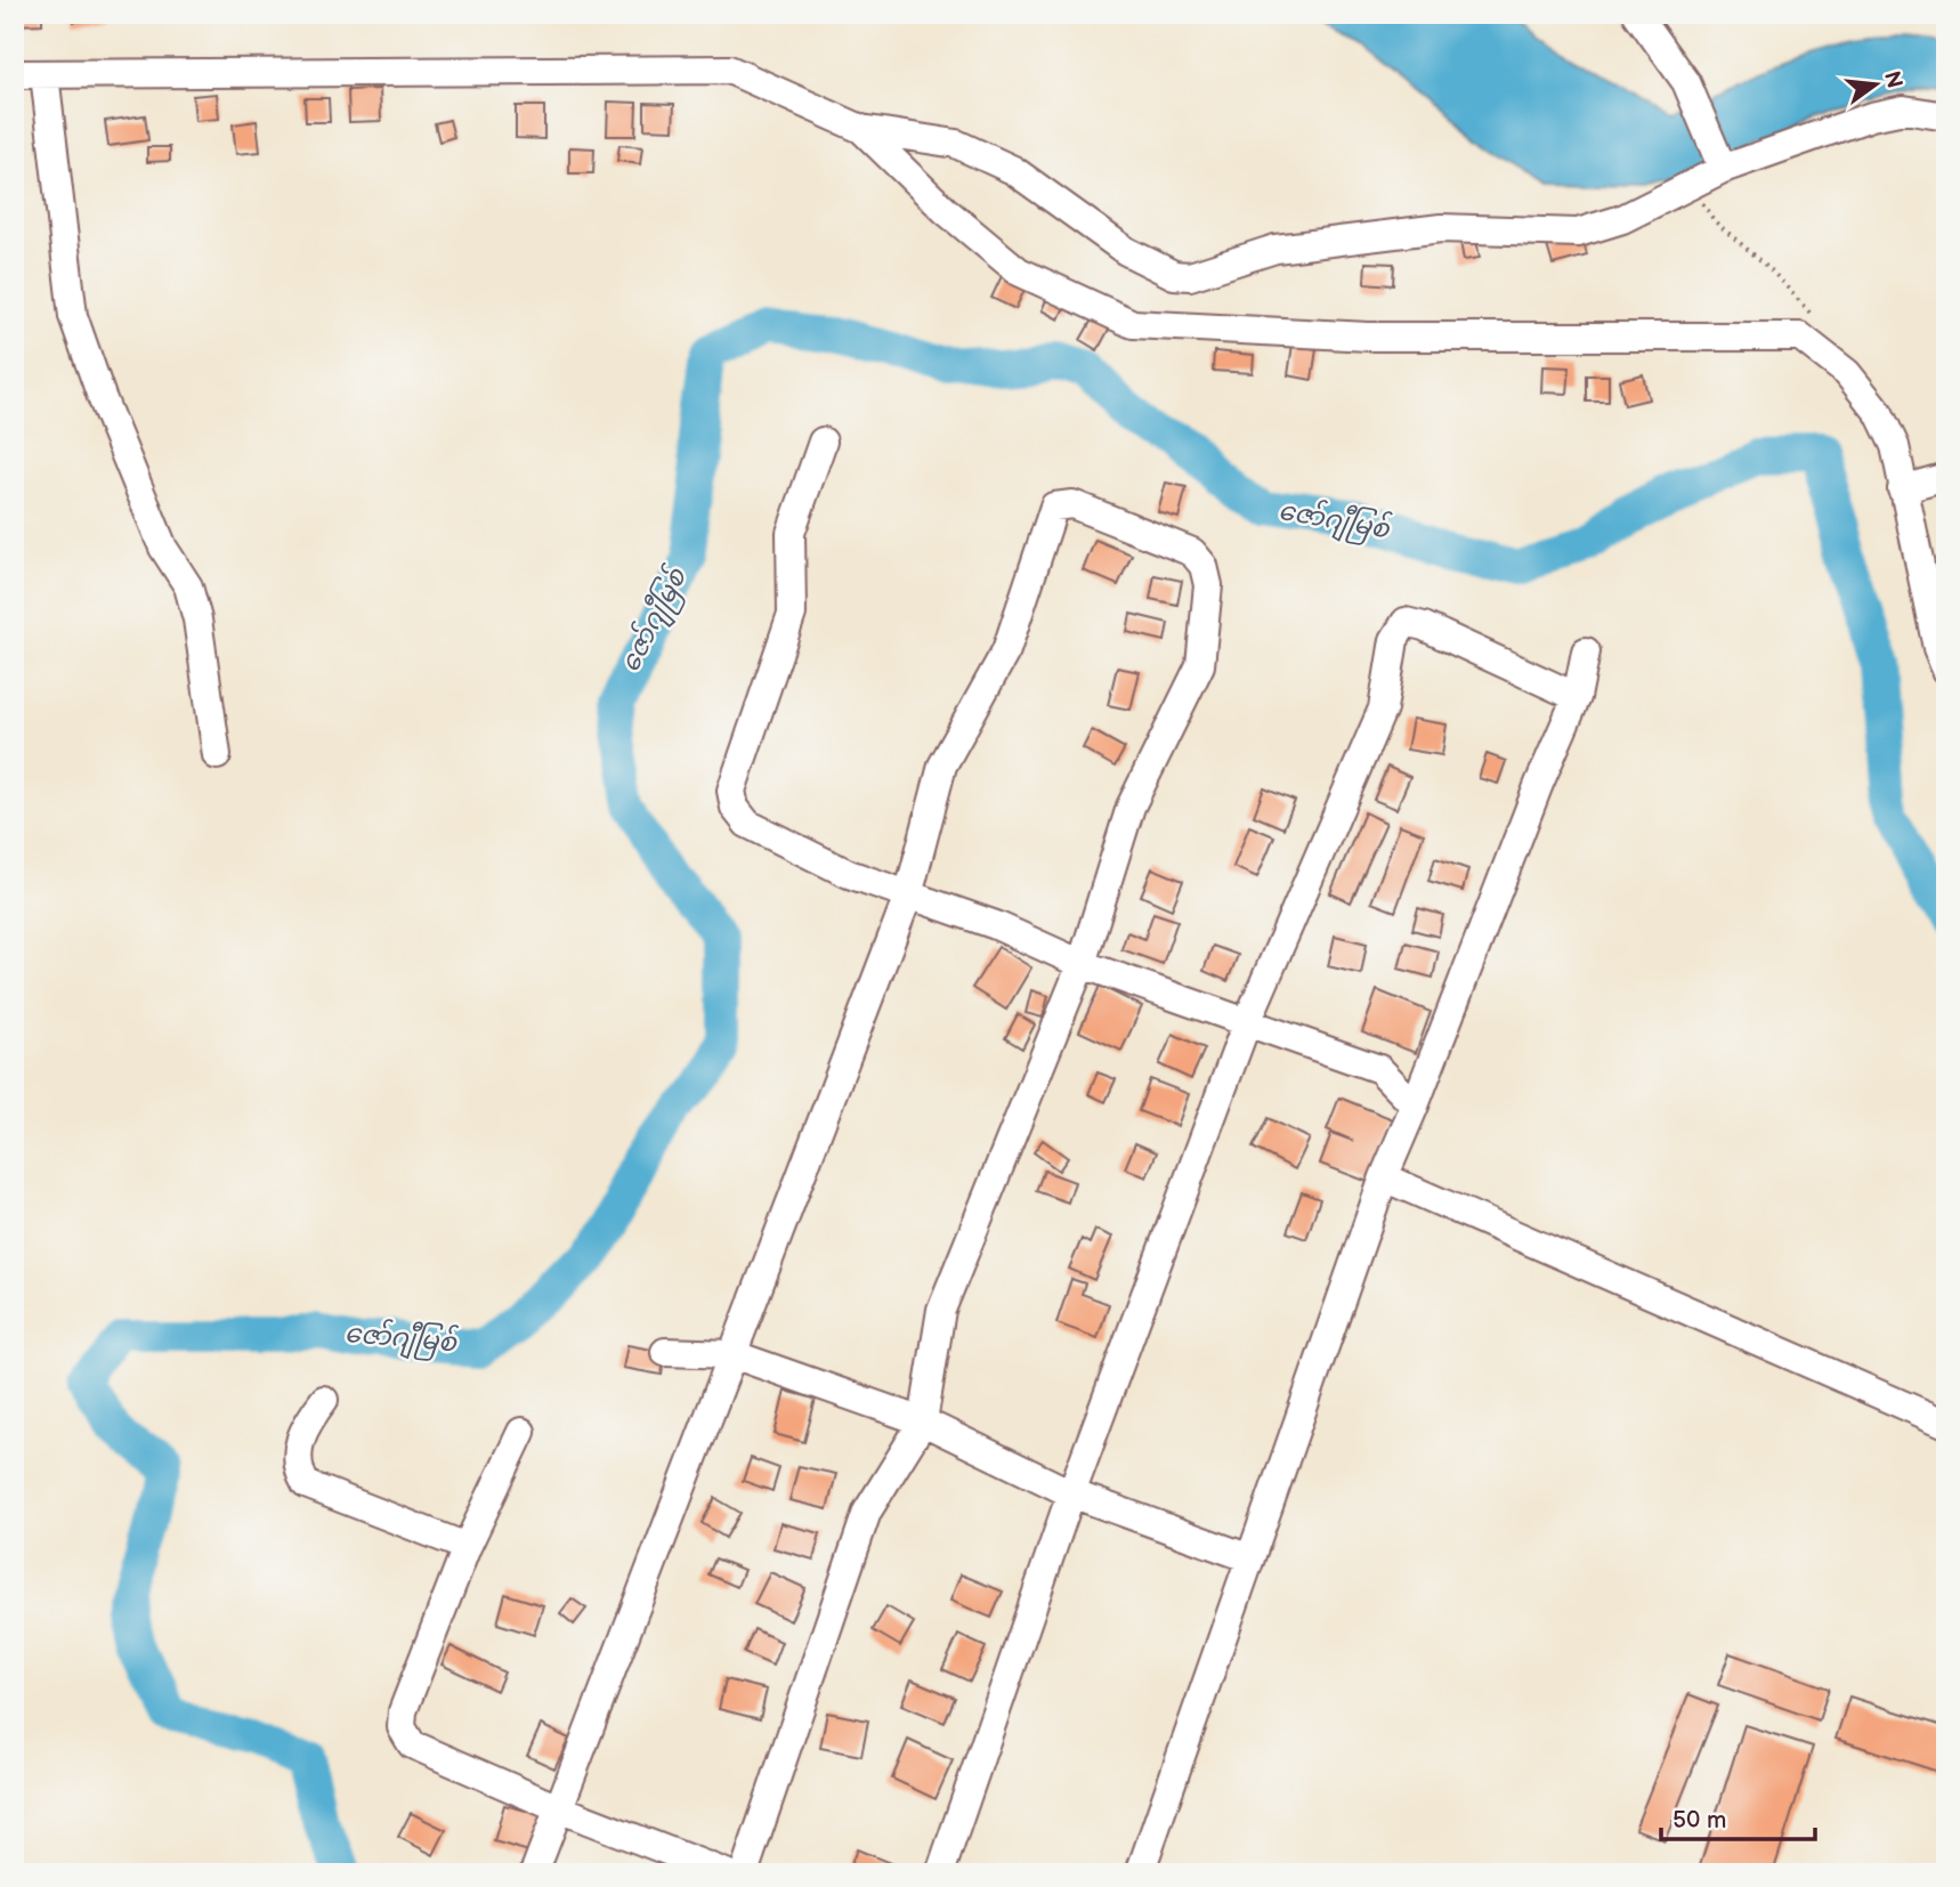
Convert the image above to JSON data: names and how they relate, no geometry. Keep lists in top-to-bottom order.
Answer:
{
  "water": ["ဇော်ဂျီမြစ်"],
  "scale_bar": "50 m",
  "north": "right"
}
